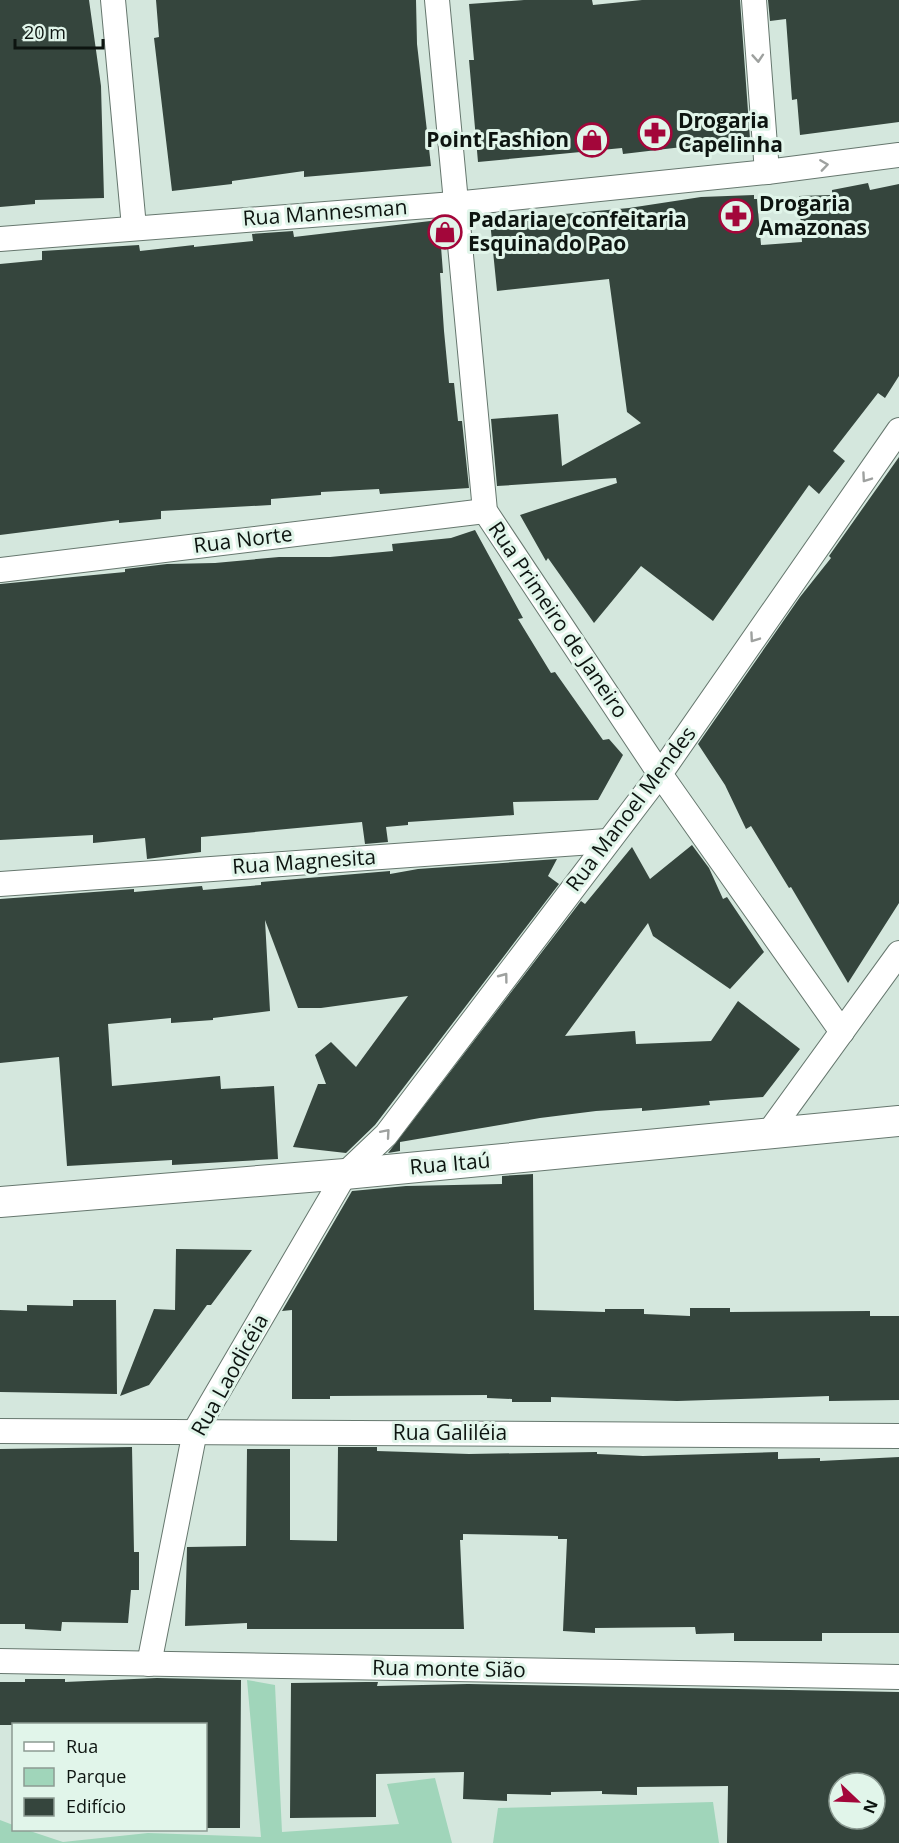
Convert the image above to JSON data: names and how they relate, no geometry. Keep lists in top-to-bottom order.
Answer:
{
  "streets": {
    "street": [
      "Rua Mannesman",
      "Rua Norte",
      "Rua Primeiro de Janeiro",
      "Rua Manoel Mendes",
      "Rua Magnesita",
      "Rua Itaú",
      "Rua Laodicéia",
      "Rua Galiléia",
      "Rua monte Sião"
    ]
  },
  "crossings": [
    ["Rua Mannesman", "Rua Primeiro de Janeiro"],
    ["Rua Norte", "Rua Primeiro de Janeiro"],
    ["Rua Primeiro de Janeiro", "Rua Manoel Mendes"],
    ["Rua Manoel Mendes", "Rua Magnesita"],
    ["Rua Manoel Mendes", "Rua Itaú"],
    ["Rua Manoel Mendes", "Rua Laodicéia"],
    ["Rua Itaú", "Rua Laodicéia"],
    ["Rua Laodicéia", "Rua Galiléia"],
    ["Rua Laodicéia", "Rua monte Sião"]
  ],
  "places": {
    "pharmacy": ["Drogaria Capelinha", "Drogaria Amazonas"],
    "shop": ["Point Fashion", "Padaria e confeitaria Esquina do Pao"]
  },
  "legend": ["Rua", "Parque", "Edifício"],
  "scale_bar": "20 m",
  "north": "bottom right"
}
